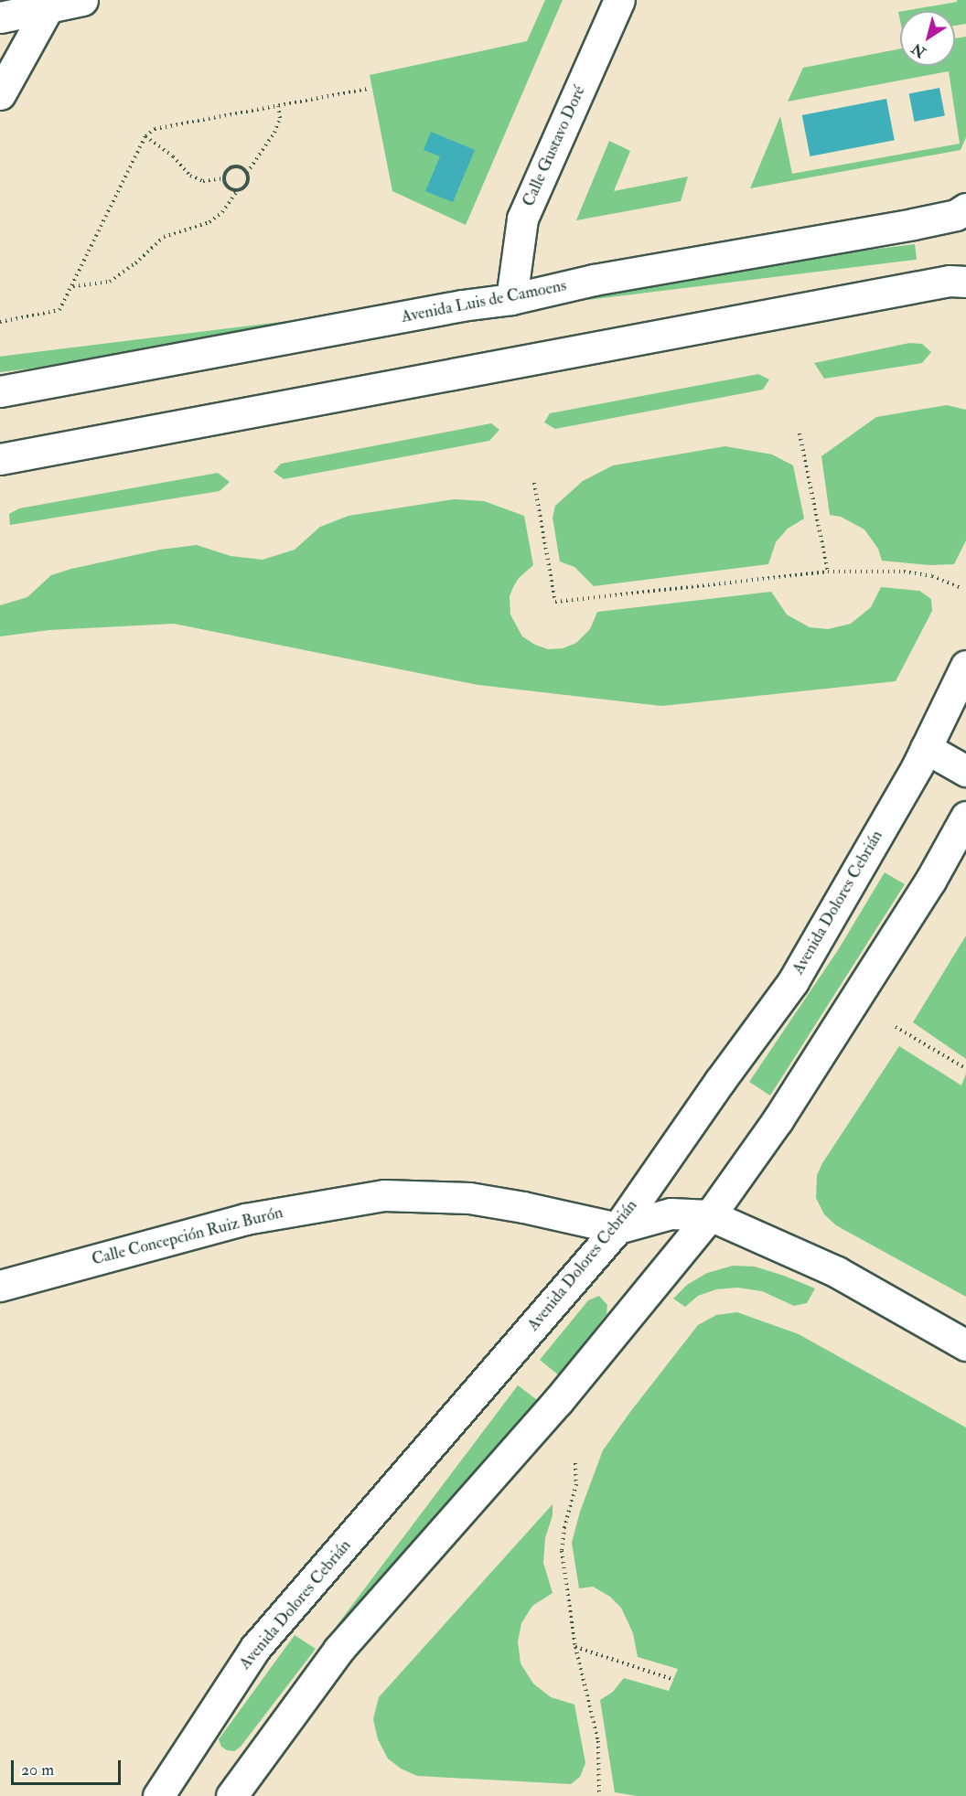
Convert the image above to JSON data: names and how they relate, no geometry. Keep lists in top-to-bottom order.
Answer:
{
  "streets": {
    "street": [
      "Calle Gustavo Doré",
      "Avenida Luis de Camoens",
      "Avenida Dolores Cebrián",
      "Calle Concepción Ruiz Burón"
    ]
  },
  "crossings": [
    ["Calle Gustavo Doré", "Avenida Luis de Camoens"],
    ["Avenida Dolores Cebrián", "Calle Concepción Ruiz Burón"]
  ],
  "scale_bar": "20 m",
  "north": "bottom left"
}
